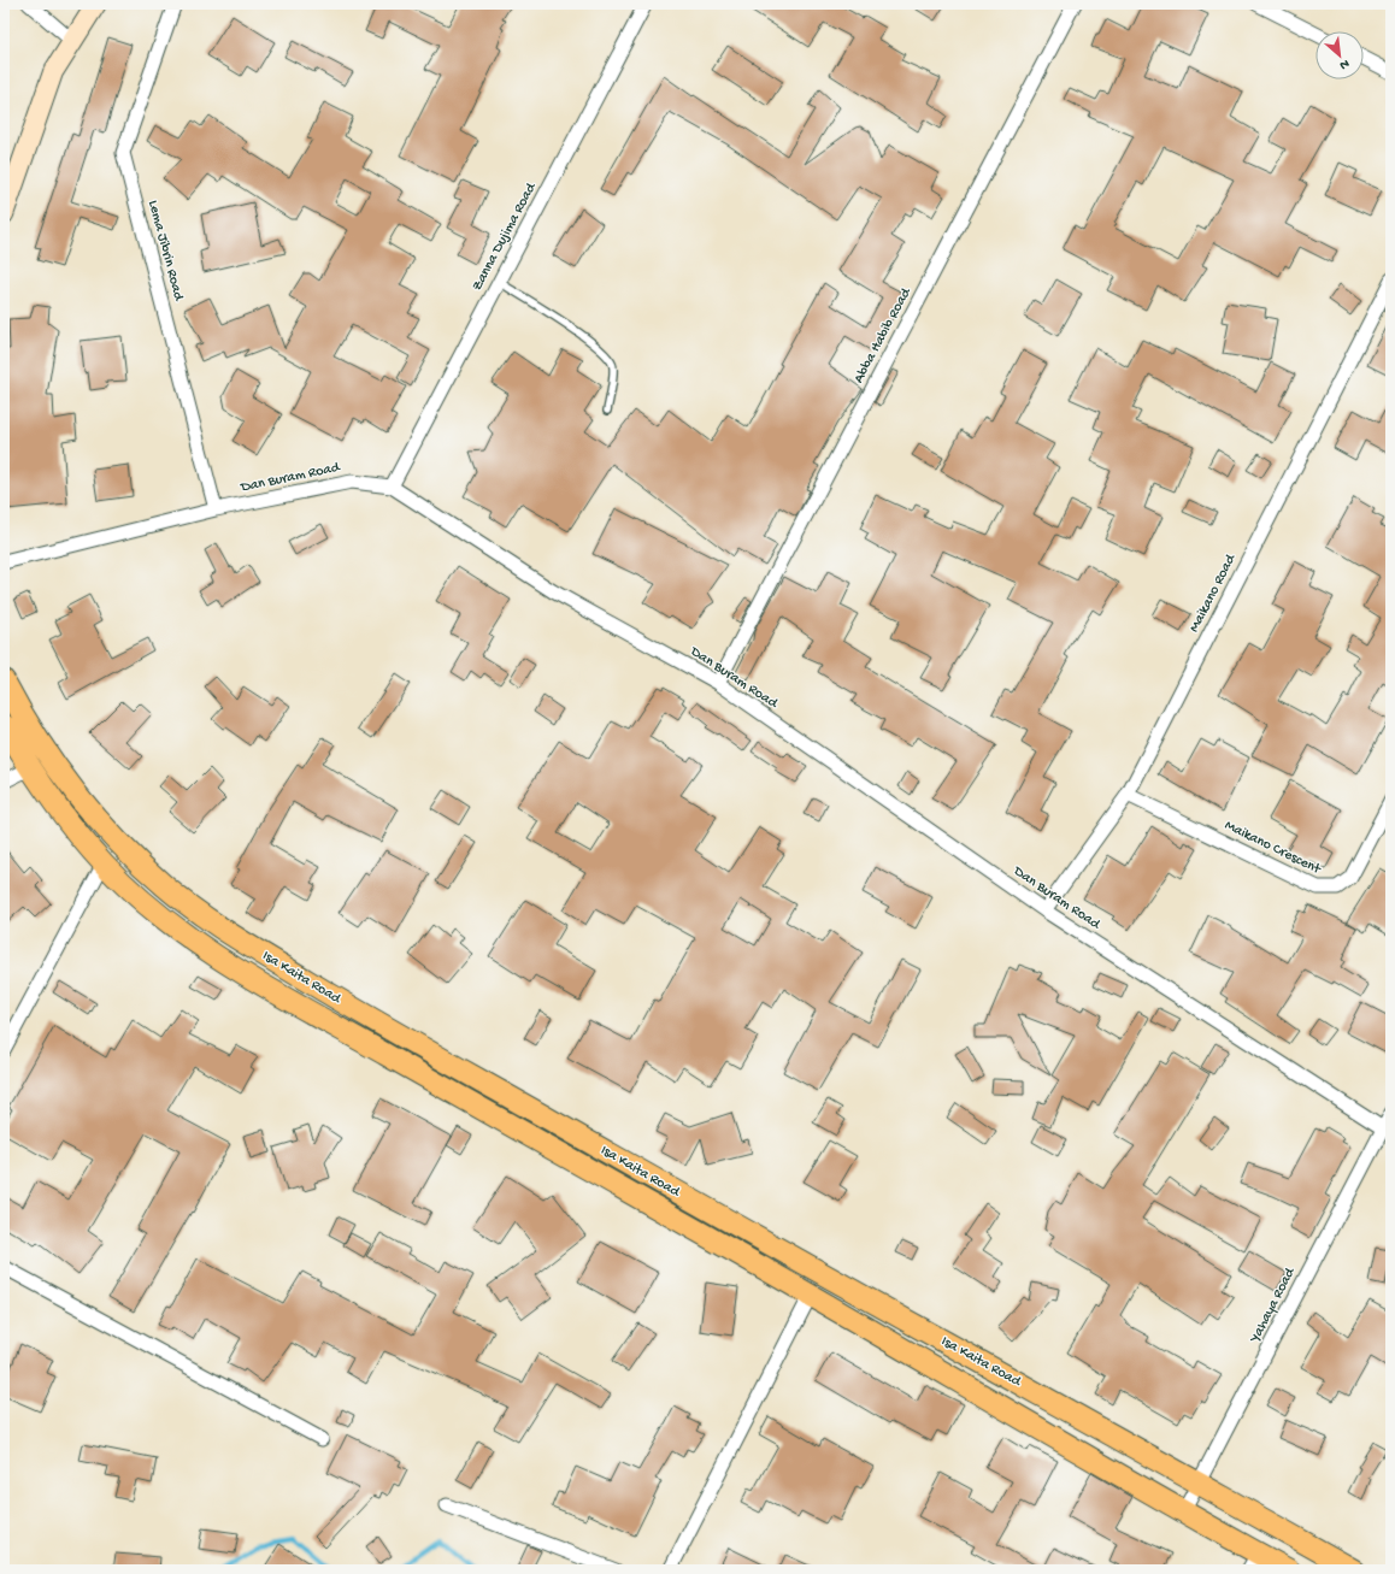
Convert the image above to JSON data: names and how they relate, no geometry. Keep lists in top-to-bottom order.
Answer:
{
  "streets": {
    "main road": ["Isa Kaita Road"],
    "street": [
      "Zanna Dujima Road",
      "Lema Jibrin Road",
      "Abba Habib Road",
      "Dan Buram Road",
      "Maikano Road",
      "Maikano Crescent",
      "Yahaya Road"
    ]
  },
  "crossings": [
    ["Zanna Dujima Road", "Dan Buram Road"],
    ["Lema Jibrin Road", "Dan Buram Road"],
    ["Abba Habib Road", "Dan Buram Road"],
    ["Dan Buram Road", "Maikano Road"],
    ["Dan Buram Road", "Yahaya Road"],
    ["Maikano Road", "Maikano Crescent"],
    ["Isa Kaita Road", "Yahaya Road"]
  ],
  "north": "bottom right"
}
